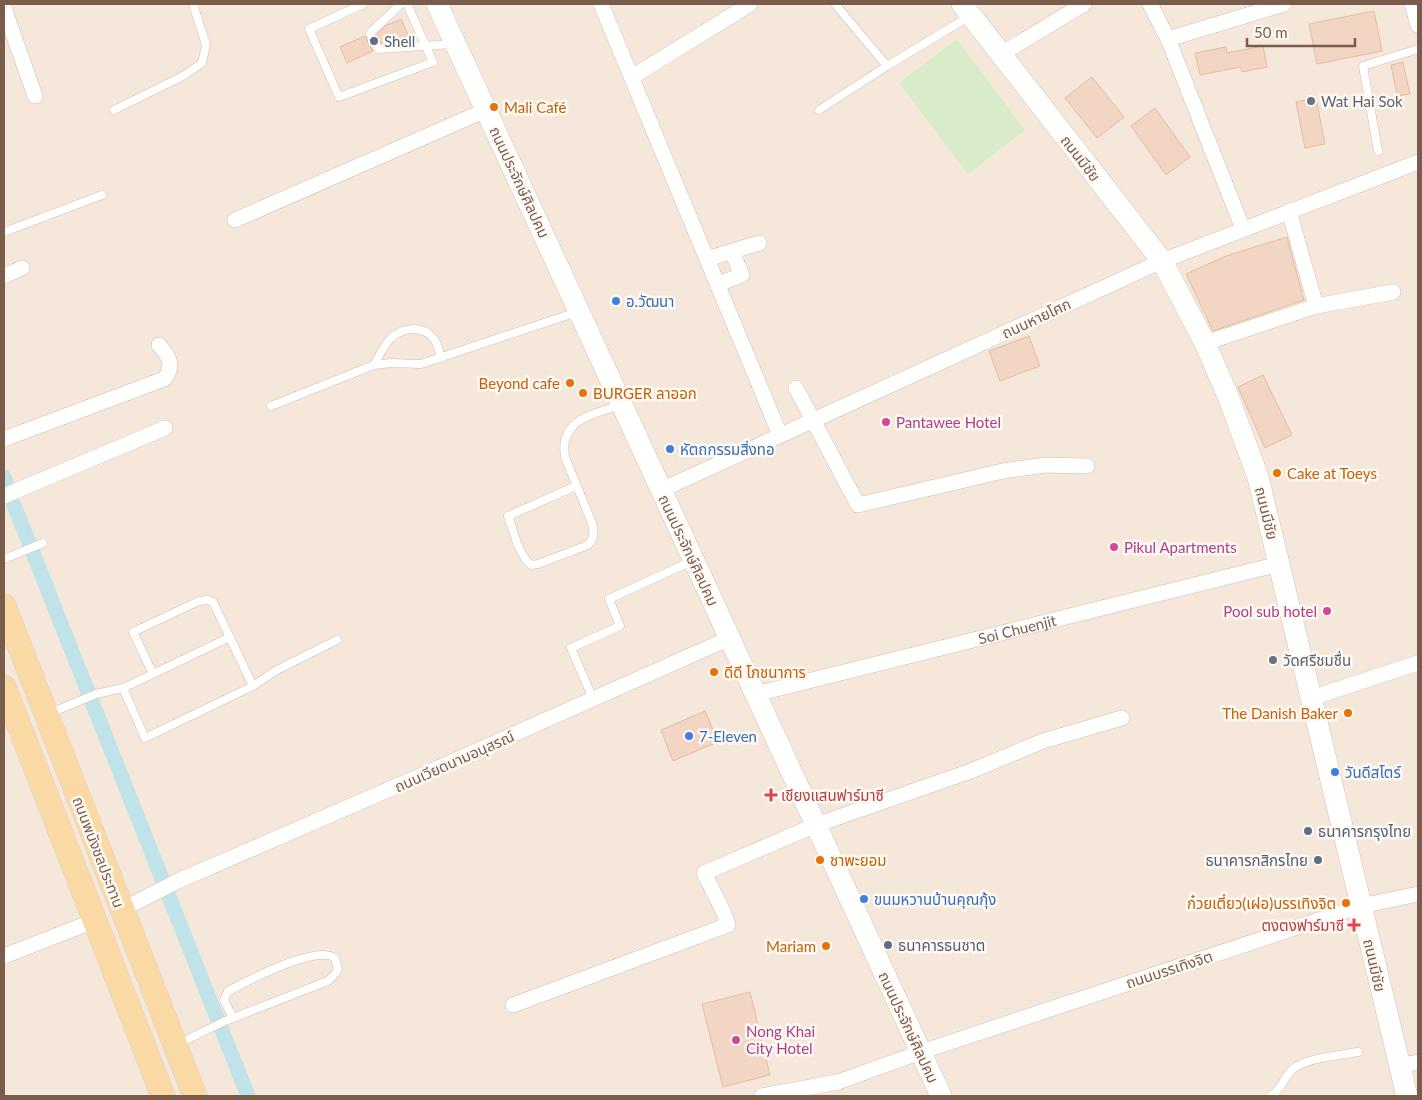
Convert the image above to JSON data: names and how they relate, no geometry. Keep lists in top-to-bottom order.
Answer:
{
  "streets": {
    "main road": ["ถนนพนังชลประทาน"],
    "street": [
      "ถนนมีชัย",
      "ถนนประจักษ์ศิลปคม",
      "ถนนหายโศก",
      "Soi Chuenjit",
      "ถนนเวียดนามอนุสรณ์",
      "ถนนบรรเทิงจิต"
    ]
  },
  "crossings": [
    ["ถนนมีชัย", "ถนนหายโศก"],
    ["ถนนมีชัย", "Soi Chuenjit"],
    ["ถนนมีชัย", "ถนนบรรเทิงจิต"],
    ["ถนนประจักษ์ศิลปคม", "ถนนหายโศก"],
    ["ถนนประจักษ์ศิลปคม", "Soi Chuenjit"],
    ["ถนนประจักษ์ศิลปคม", "ถนนเวียดนามอนุสรณ์"],
    ["ถนนประจักษ์ศิลปคม", "ถนนบรรเทิงจิต"],
    ["ถนนเวียดนามอนุสรณ์", "ถนนพนังชลประทาน"]
  ],
  "places": {
    "other": [
      "Shell",
      "Wat Hai Sok",
      "Mali Café",
      "อ.วัฒนา",
      "Beyond cafe",
      "BURGER ลาออก",
      "Pantawee Hotel",
      "หัตถกรรมสิ่งทอ",
      "Cake at Toeys",
      "Pikul Apartments",
      "Pool sub hotel",
      "วัดศรีชมชื่น",
      "ดีดี โภชนาการ",
      "The Danish Baker",
      "7-Eleven",
      "วันดีสโตร์",
      "ธนาคารกรุงไทย",
      "ชาพะยอม",
      "ธนาคารกสิกรไทย",
      "ขนมหวานบ้านคุณกุ้ง",
      "ก๋วยเตี๋ยว(เฝอ)บรรเทิงจิต",
      "ธนาคารธนชาต",
      "Mariam",
      "Nong Khai City Hotel"
    ],
    "health": ["เชียงแสนฟาร์มาซี", "ตงตงฟาร์มาซี"]
  },
  "scale_bar": "50 m"
}
